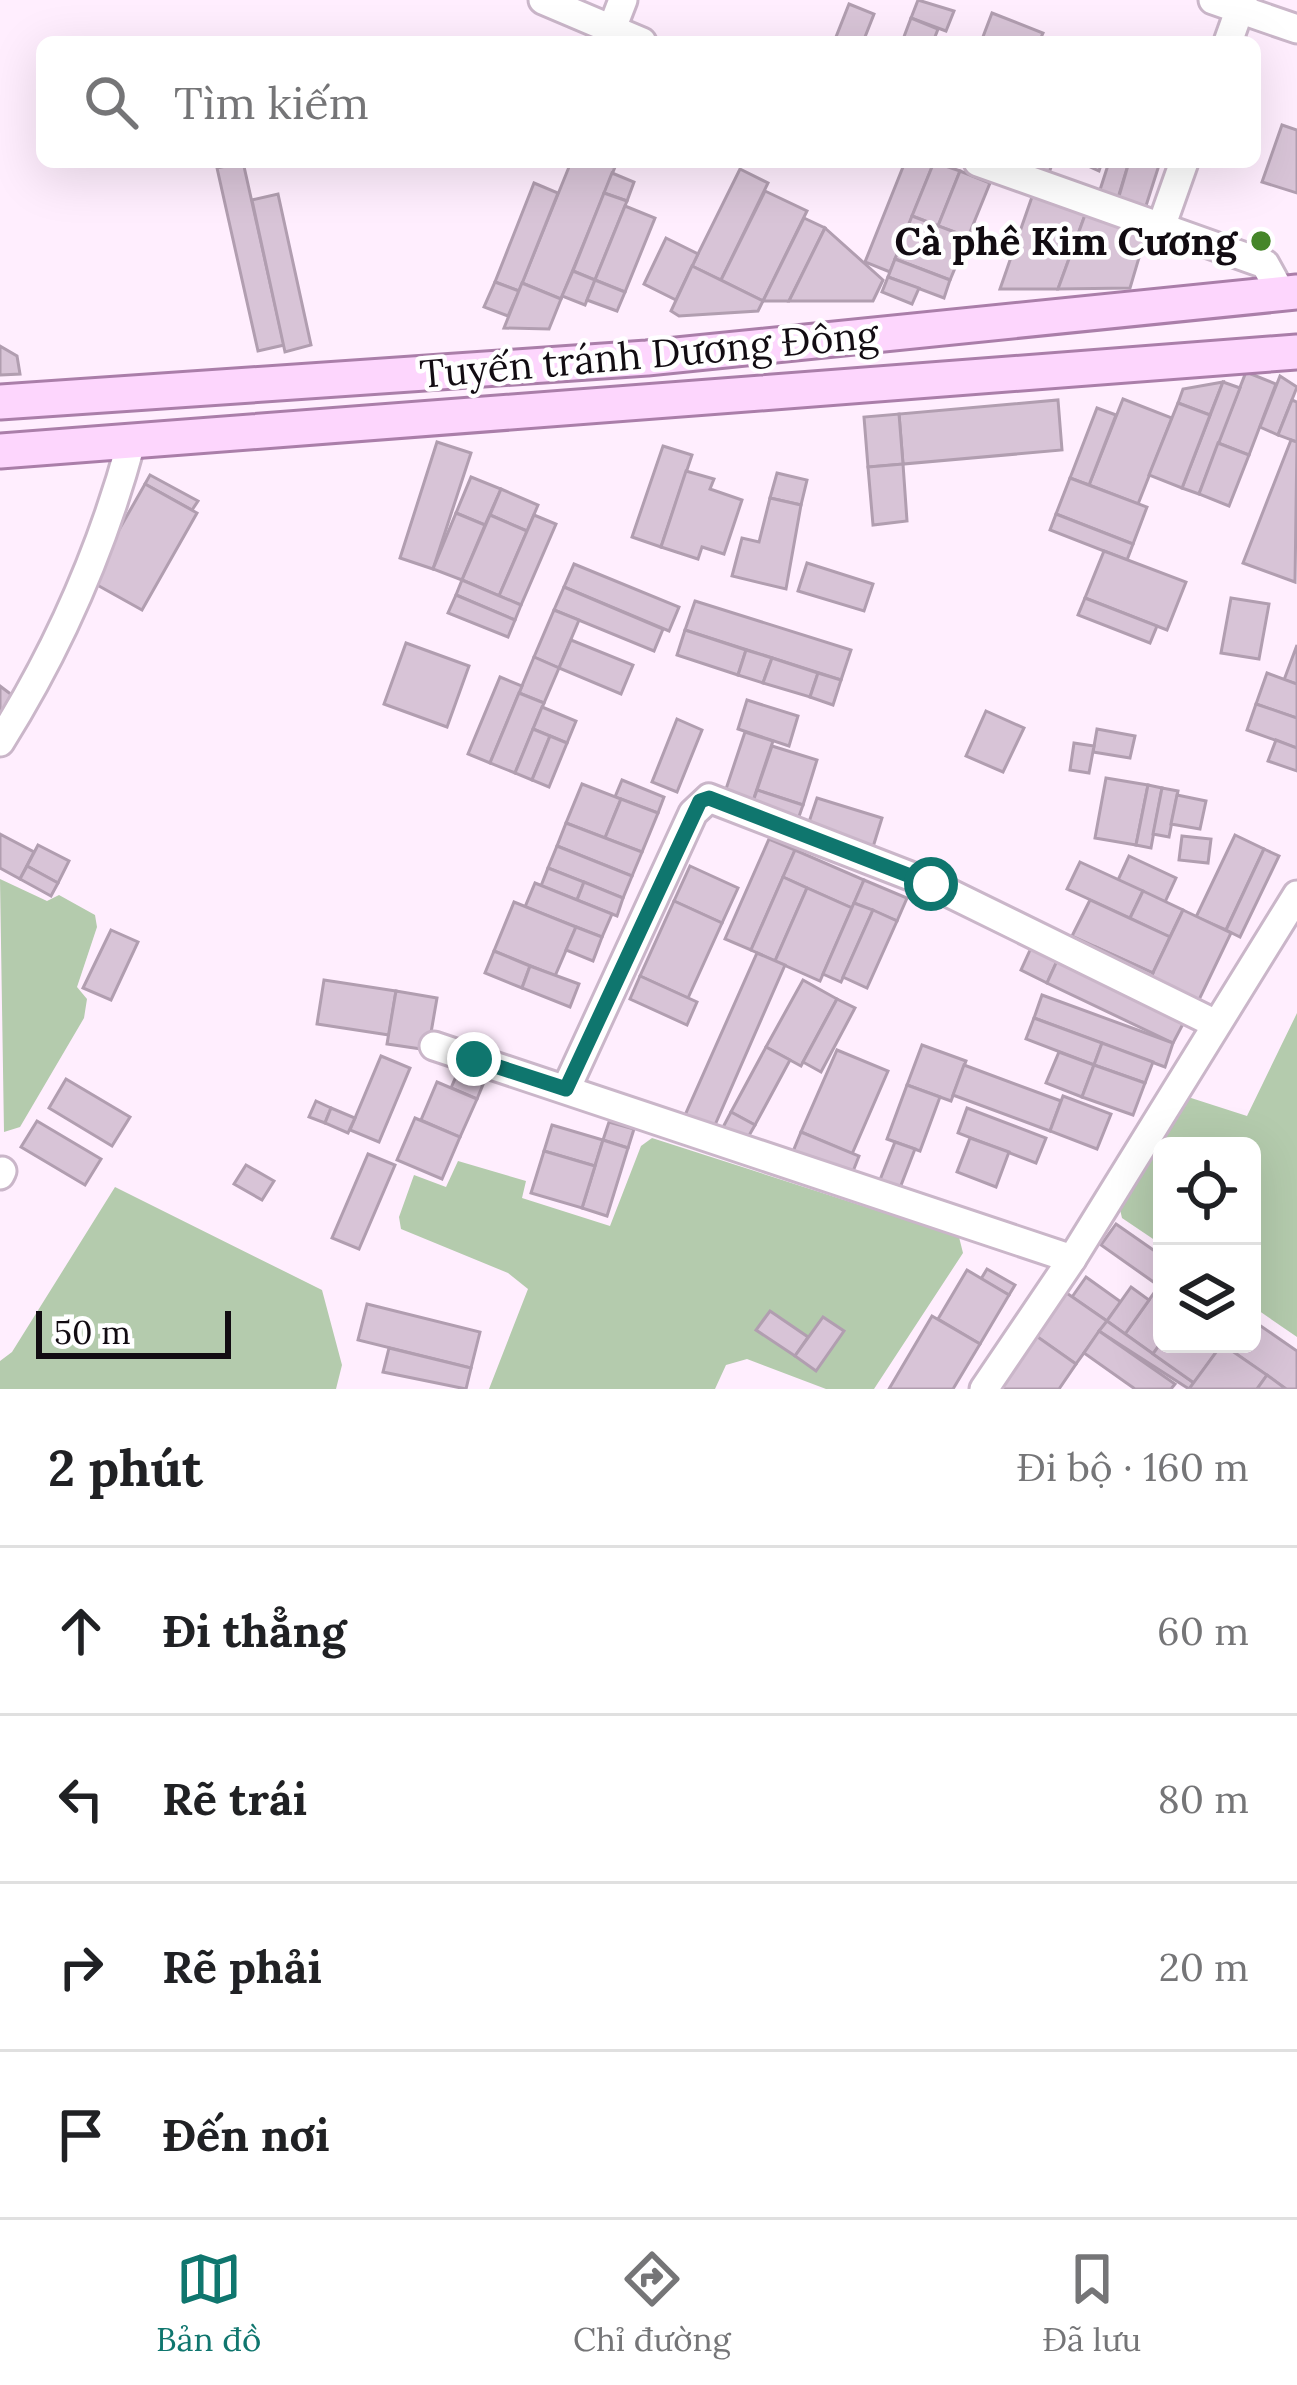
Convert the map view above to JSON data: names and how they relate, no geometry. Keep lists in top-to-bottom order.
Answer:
{
  "streets": {
    "main road": ["Tuyến tránh Dương Đông"]
  },
  "places": ["Cà phê Kim Cương"],
  "scale_bar": "50 m",
  "page": {
    "search": "Tìm kiếm",
    "scale": "50 m",
    "heading": ["2 phút", "Đi bộ · 160 m"],
    "list": [
      ["Đi thẳng", "60 m"],
      ["Rẽ trái", "80 m"],
      ["Rẽ phải", "20 m"],
      "Đến nơi"
    ],
    "nav": ["Bản đồ", "Chỉ đường", "Đã lưu"]
  }
}
